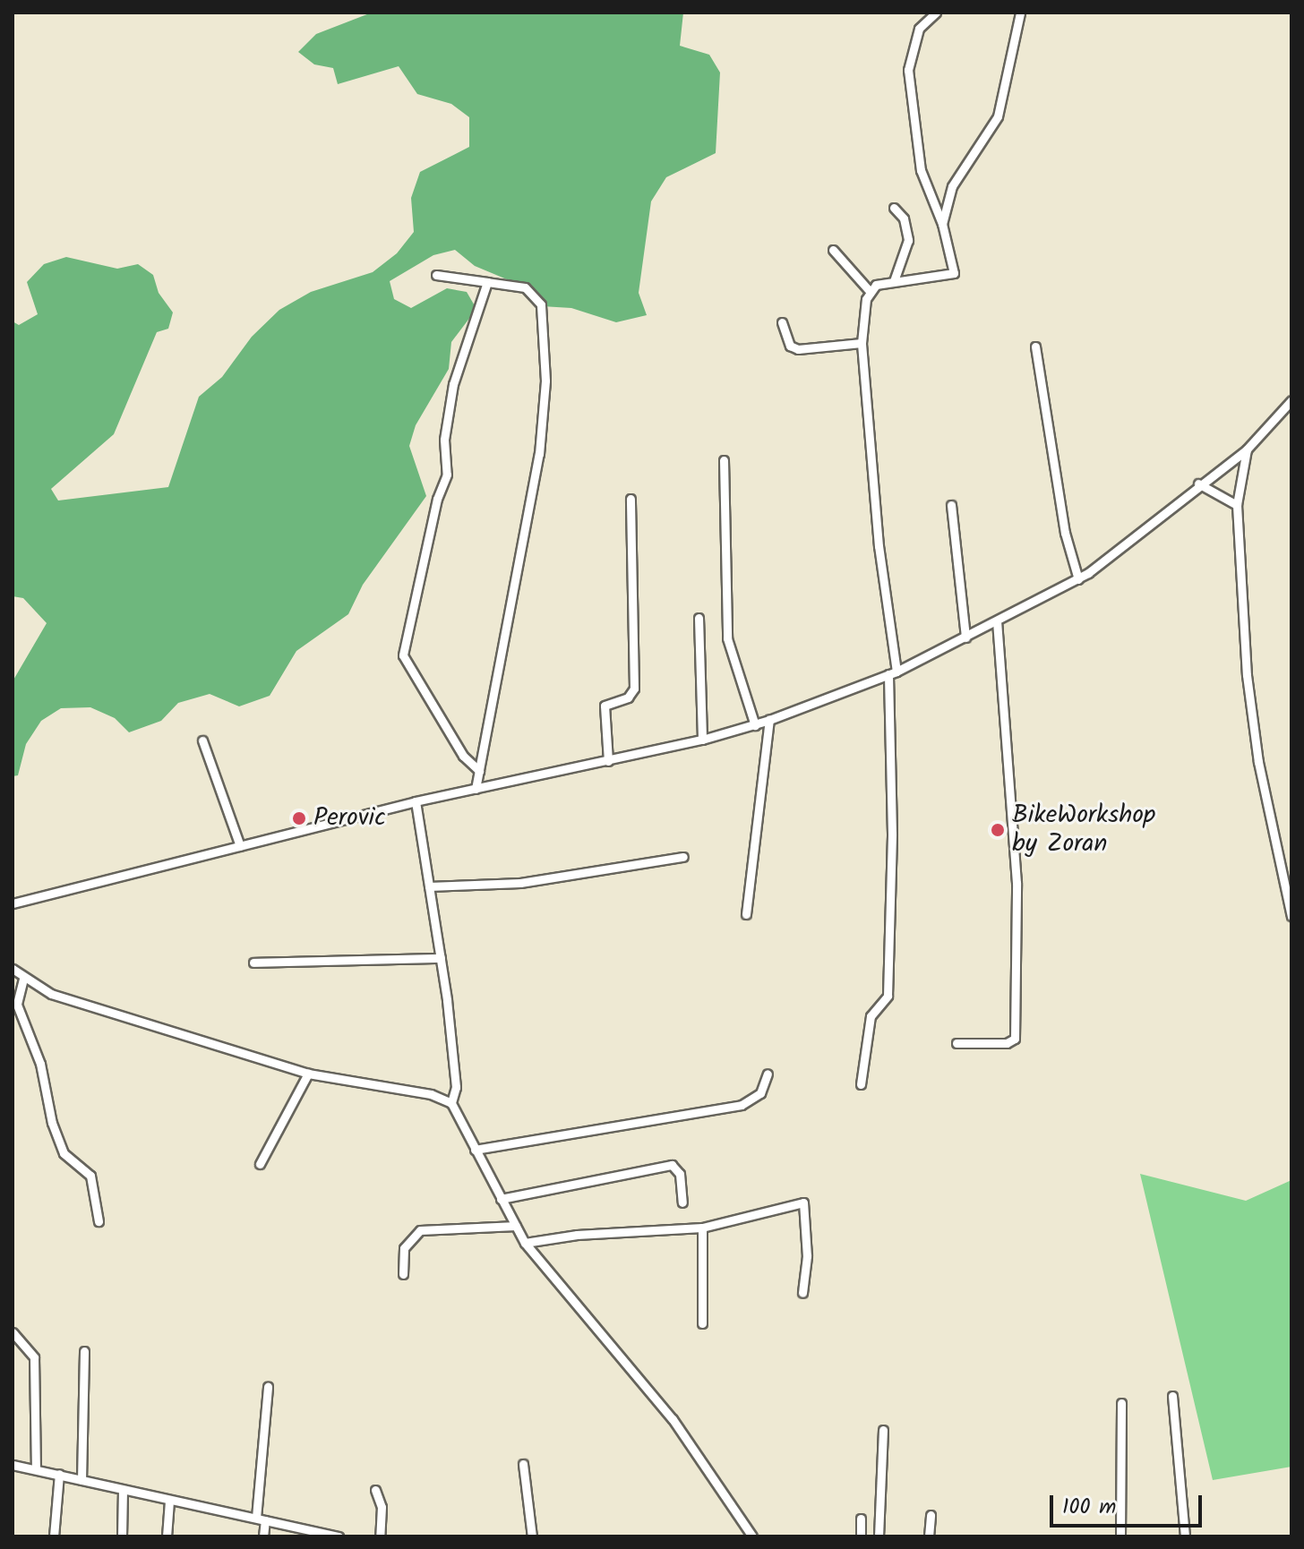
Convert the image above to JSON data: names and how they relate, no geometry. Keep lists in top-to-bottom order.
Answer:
{
  "places": ["Perovic", "BikeWorkshop by Zoran"],
  "scale_bar": "100 m"
}
